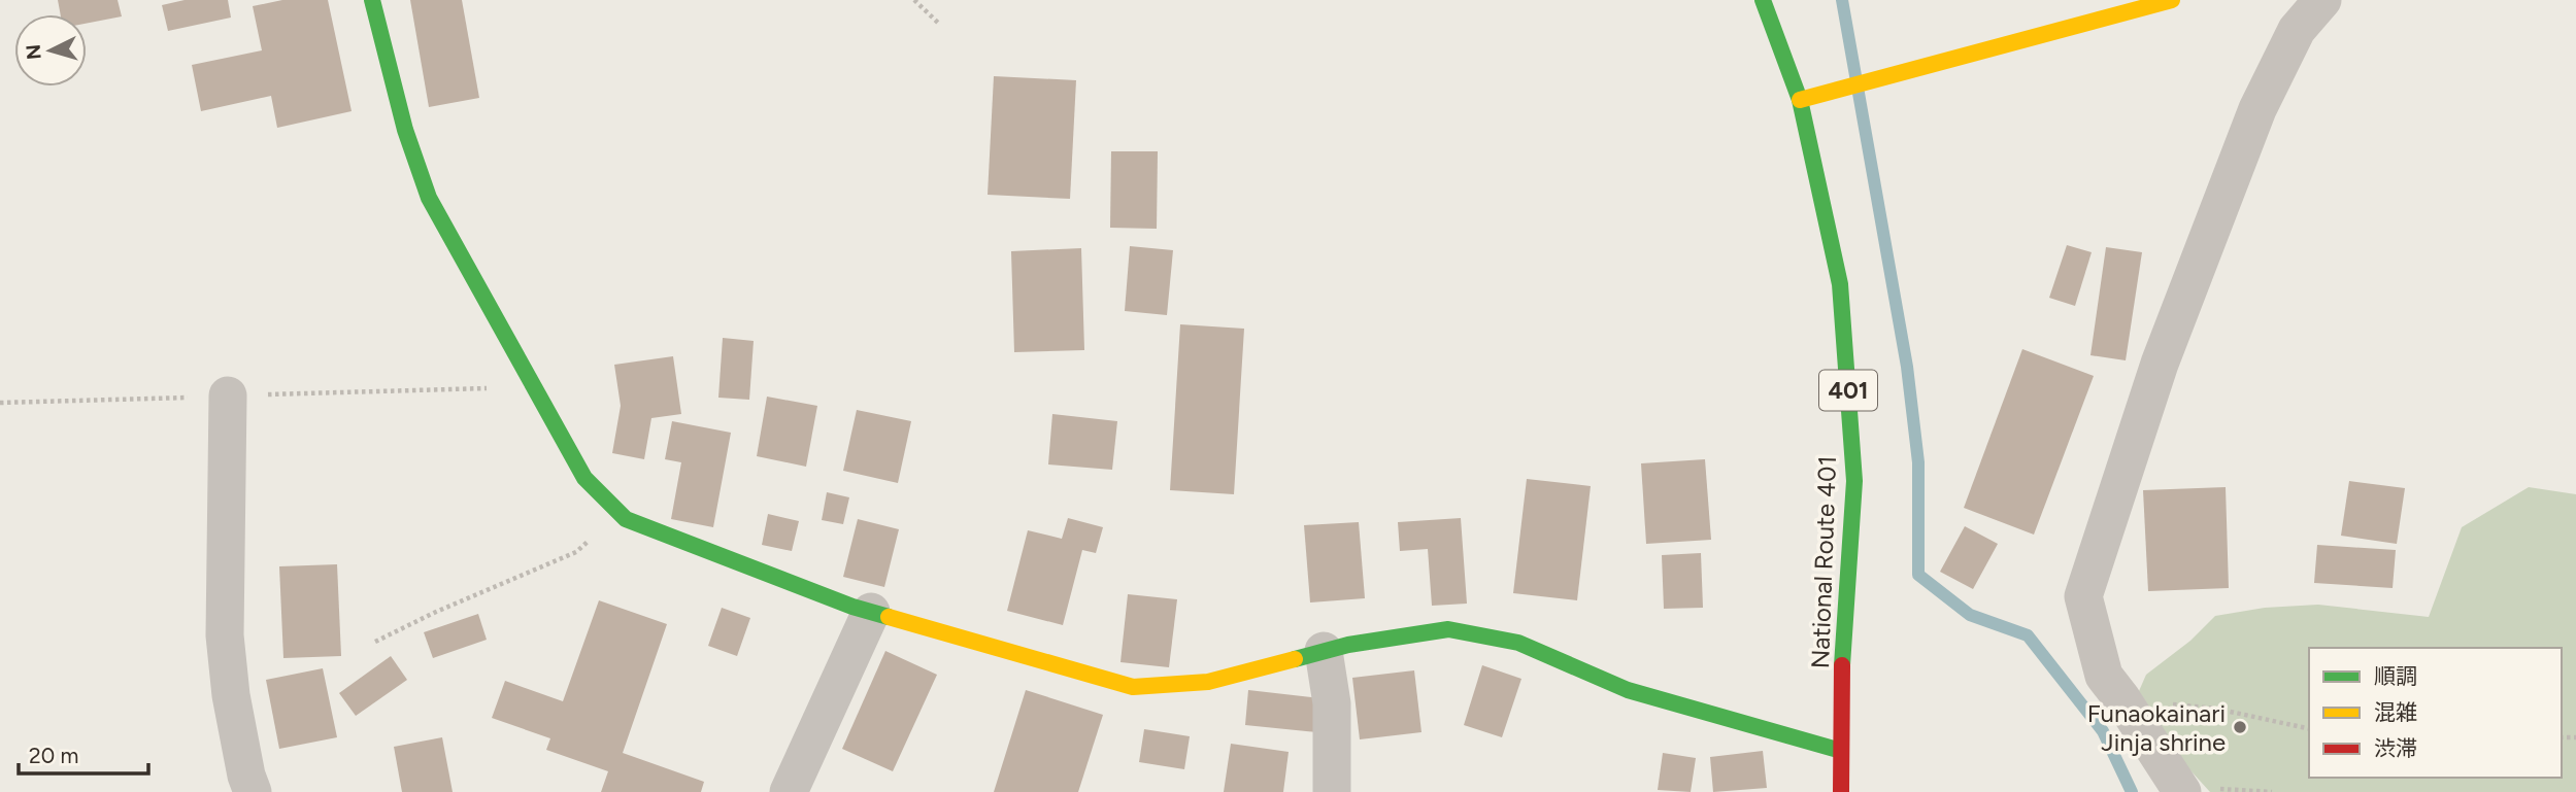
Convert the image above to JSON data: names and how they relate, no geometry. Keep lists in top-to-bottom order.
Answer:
{
  "streets": {
    "main road": ["401", "National Route 401"]
  },
  "places": ["Funaokainari Jinja shrine"],
  "legend": ["順調", "混雑", "渋滞"],
  "scale_bar": "20 m",
  "north": "left"
}
